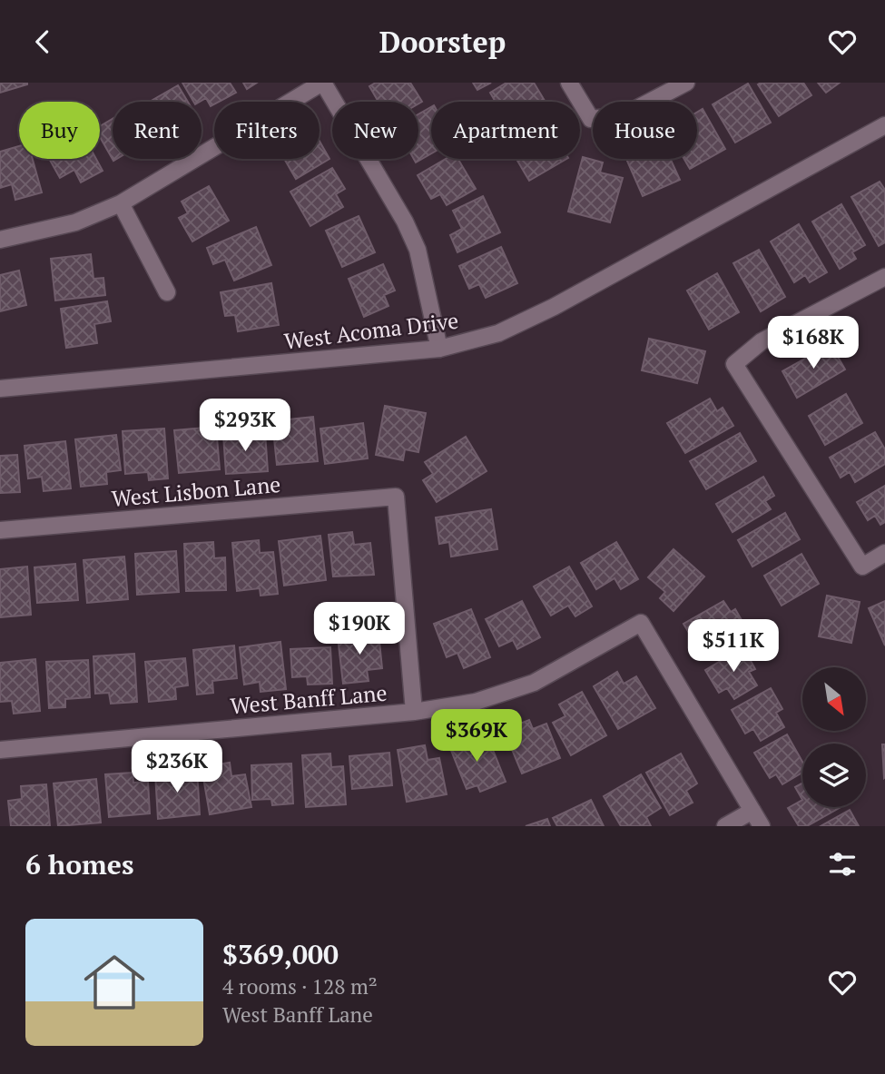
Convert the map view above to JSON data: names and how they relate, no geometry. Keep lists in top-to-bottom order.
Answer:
{
  "streets": {
    "street": ["West Acoma Drive", "West Lisbon Lane", "West Banff Lane"]
  },
  "crossings": [
    ["West Lisbon Lane", "West Banff Lane"]
  ],
  "north": "bottom right",
  "page": {
    "header": "Doorstep",
    "chip": [
      "Buy",
      "Rent",
      "Filters",
      "New",
      "Apartment",
      "House"
    ],
    "price": [
      "$168K",
      "$293K",
      "$190K",
      "$511K",
      "$369K",
      "$236K"
    ],
    "heading": "6 homes",
    "list": [
      {
        "name": "$369,000",
        "note": "4 rooms · 128 m² · West Banff Lane"
      }
    ]
  }
}
